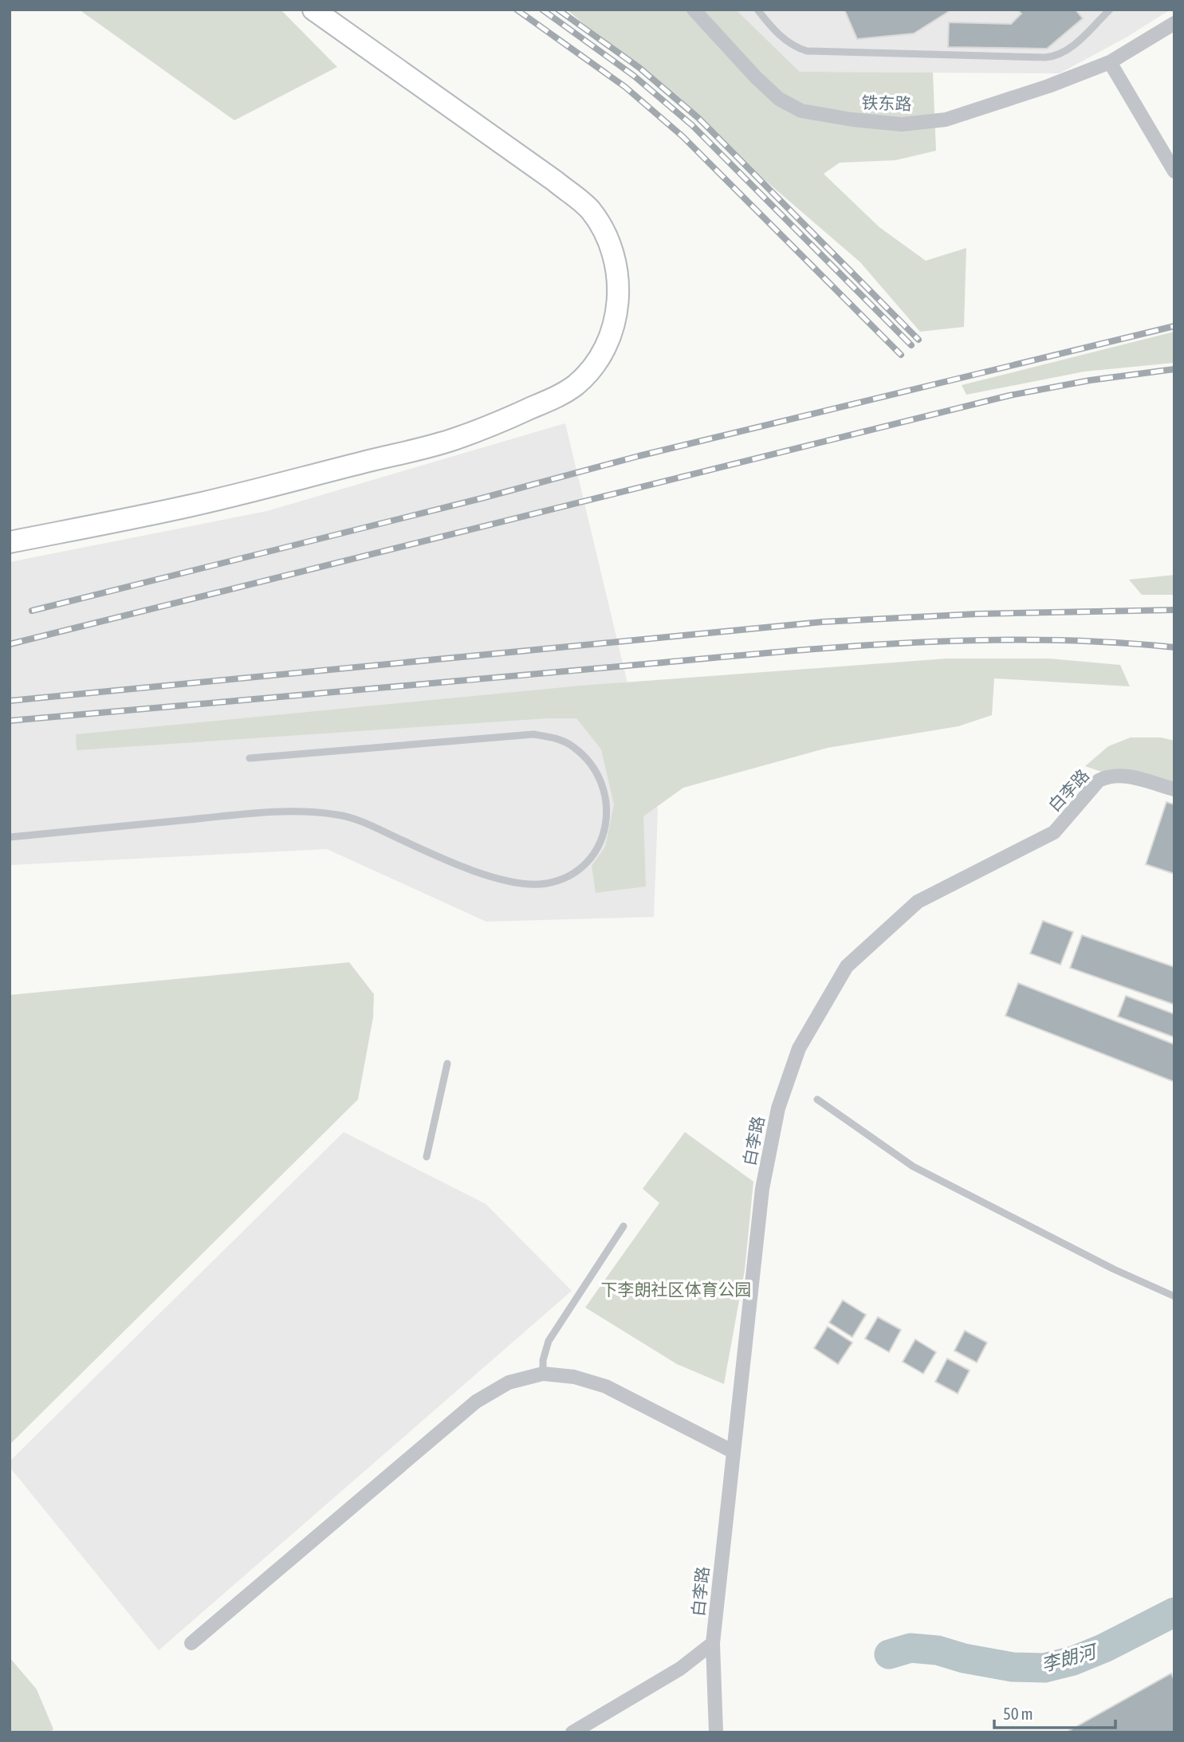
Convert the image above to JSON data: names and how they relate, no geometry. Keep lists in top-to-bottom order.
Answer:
{
  "streets": {
    "street": ["铁东路", "白李路"]
  },
  "water": ["李朗河"],
  "parks": ["下李朗社区体育公园"],
  "scale_bar": "50 m"
}
